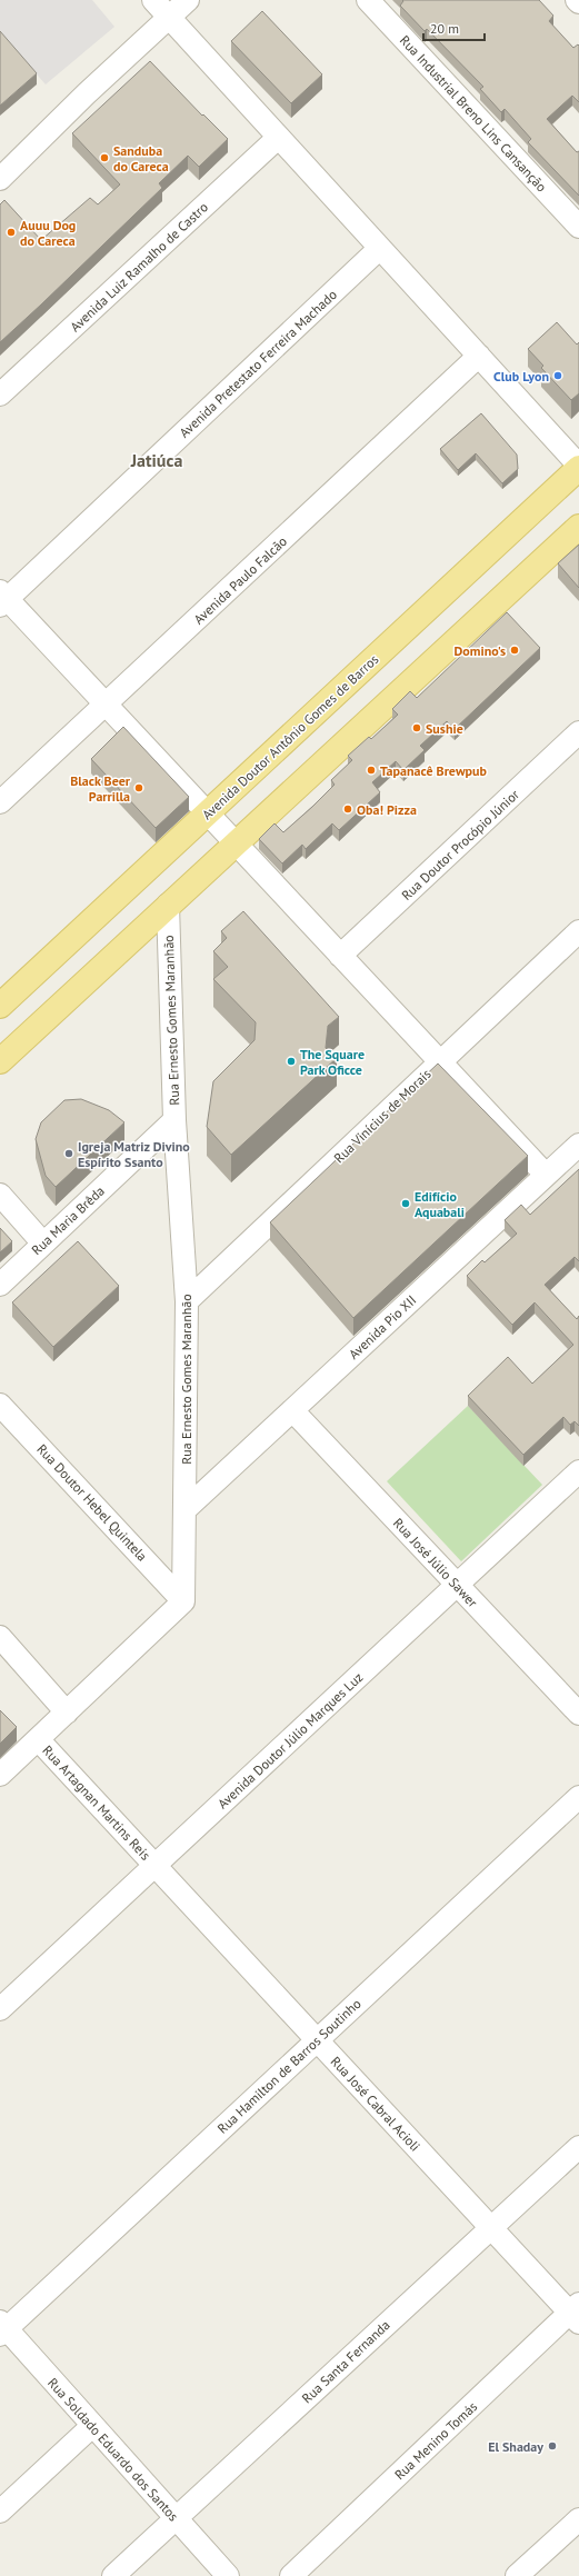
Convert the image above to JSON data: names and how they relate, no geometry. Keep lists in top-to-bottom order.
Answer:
{
  "streets": {
    "main road": ["Avenida Doutor Antônio Gomes de Barros"],
    "street": [
      "Rua Industrial Breno Lins Cansanção",
      "Avenida Luiz Ramalho de Castro",
      "Avenida Pretestato Ferreira Machado",
      "Avenida Paulo Falcão",
      "Rua Doutor Procópio Júnior",
      "Rua Ernesto Gomes Maranhão",
      "Rua Vinícius de Morais",
      "Rua Maria Brêda",
      "Avenida Pio XII",
      "Rua Doutor Hebel Quintela",
      "Rua José Júlio Sawer",
      "Avenida Doutor Júlio Marques Luz",
      "Rua Artagnan Martins Reis",
      "Rua Hamilton de Barros Soutinho",
      "Rua José Cabral Acioli",
      "Rua Santa Fernanda",
      "Rua Menino Tomás",
      "Rua Soldado Eduardo dos Santos"
    ]
  },
  "crossings": [
    ["Rua Ernesto Gomes Maranhão", "Rua Vinícius de Morais"],
    ["Rua Ernesto Gomes Maranhão", "Rua Maria Brêda"],
    ["Rua Ernesto Gomes Maranhão", "Avenida Pio XII"],
    ["Rua Ernesto Gomes Maranhão", "Rua Doutor Hebel Quintela"],
    ["Avenida Pio XII", "Rua José Júlio Sawer"],
    ["Rua José Júlio Sawer", "Avenida Doutor Júlio Marques Luz"],
    ["Avenida Doutor Júlio Marques Luz", "Rua Artagnan Martins Reis"],
    ["Avenida Doutor Júlio Marques Luz", "Rua José Cabral Acioli"],
    ["Rua Artagnan Martins Reis", "Rua José Cabral Acioli"],
    ["Rua Hamilton de Barros Soutinho", "Rua José Cabral Acioli"],
    ["Rua Hamilton de Barros Soutinho", "Rua Soldado Eduardo dos Santos"],
    ["Rua José Cabral Acioli", "Rua Santa Fernanda"],
    ["Rua José Cabral Acioli", "Rua Menino Tomás"],
    ["Rua Santa Fernanda", "Rua Soldado Eduardo dos Santos"]
  ],
  "districts": ["Jatiúca"],
  "places": [
    "Sanduba do Careca",
    "Auuu Dog do Careca",
    "Club Lyon",
    "Domino's",
    "Sushie",
    "Tapanacê Brewpub",
    "Black Beer Parrilla",
    "Oba! Pizza",
    "The Square Park Oficce",
    "Igreja Matriz Divino Espírito Ssanto",
    "Edifício Aquabali",
    "El Shaday"
  ],
  "scale_bar": "20 m"
}
